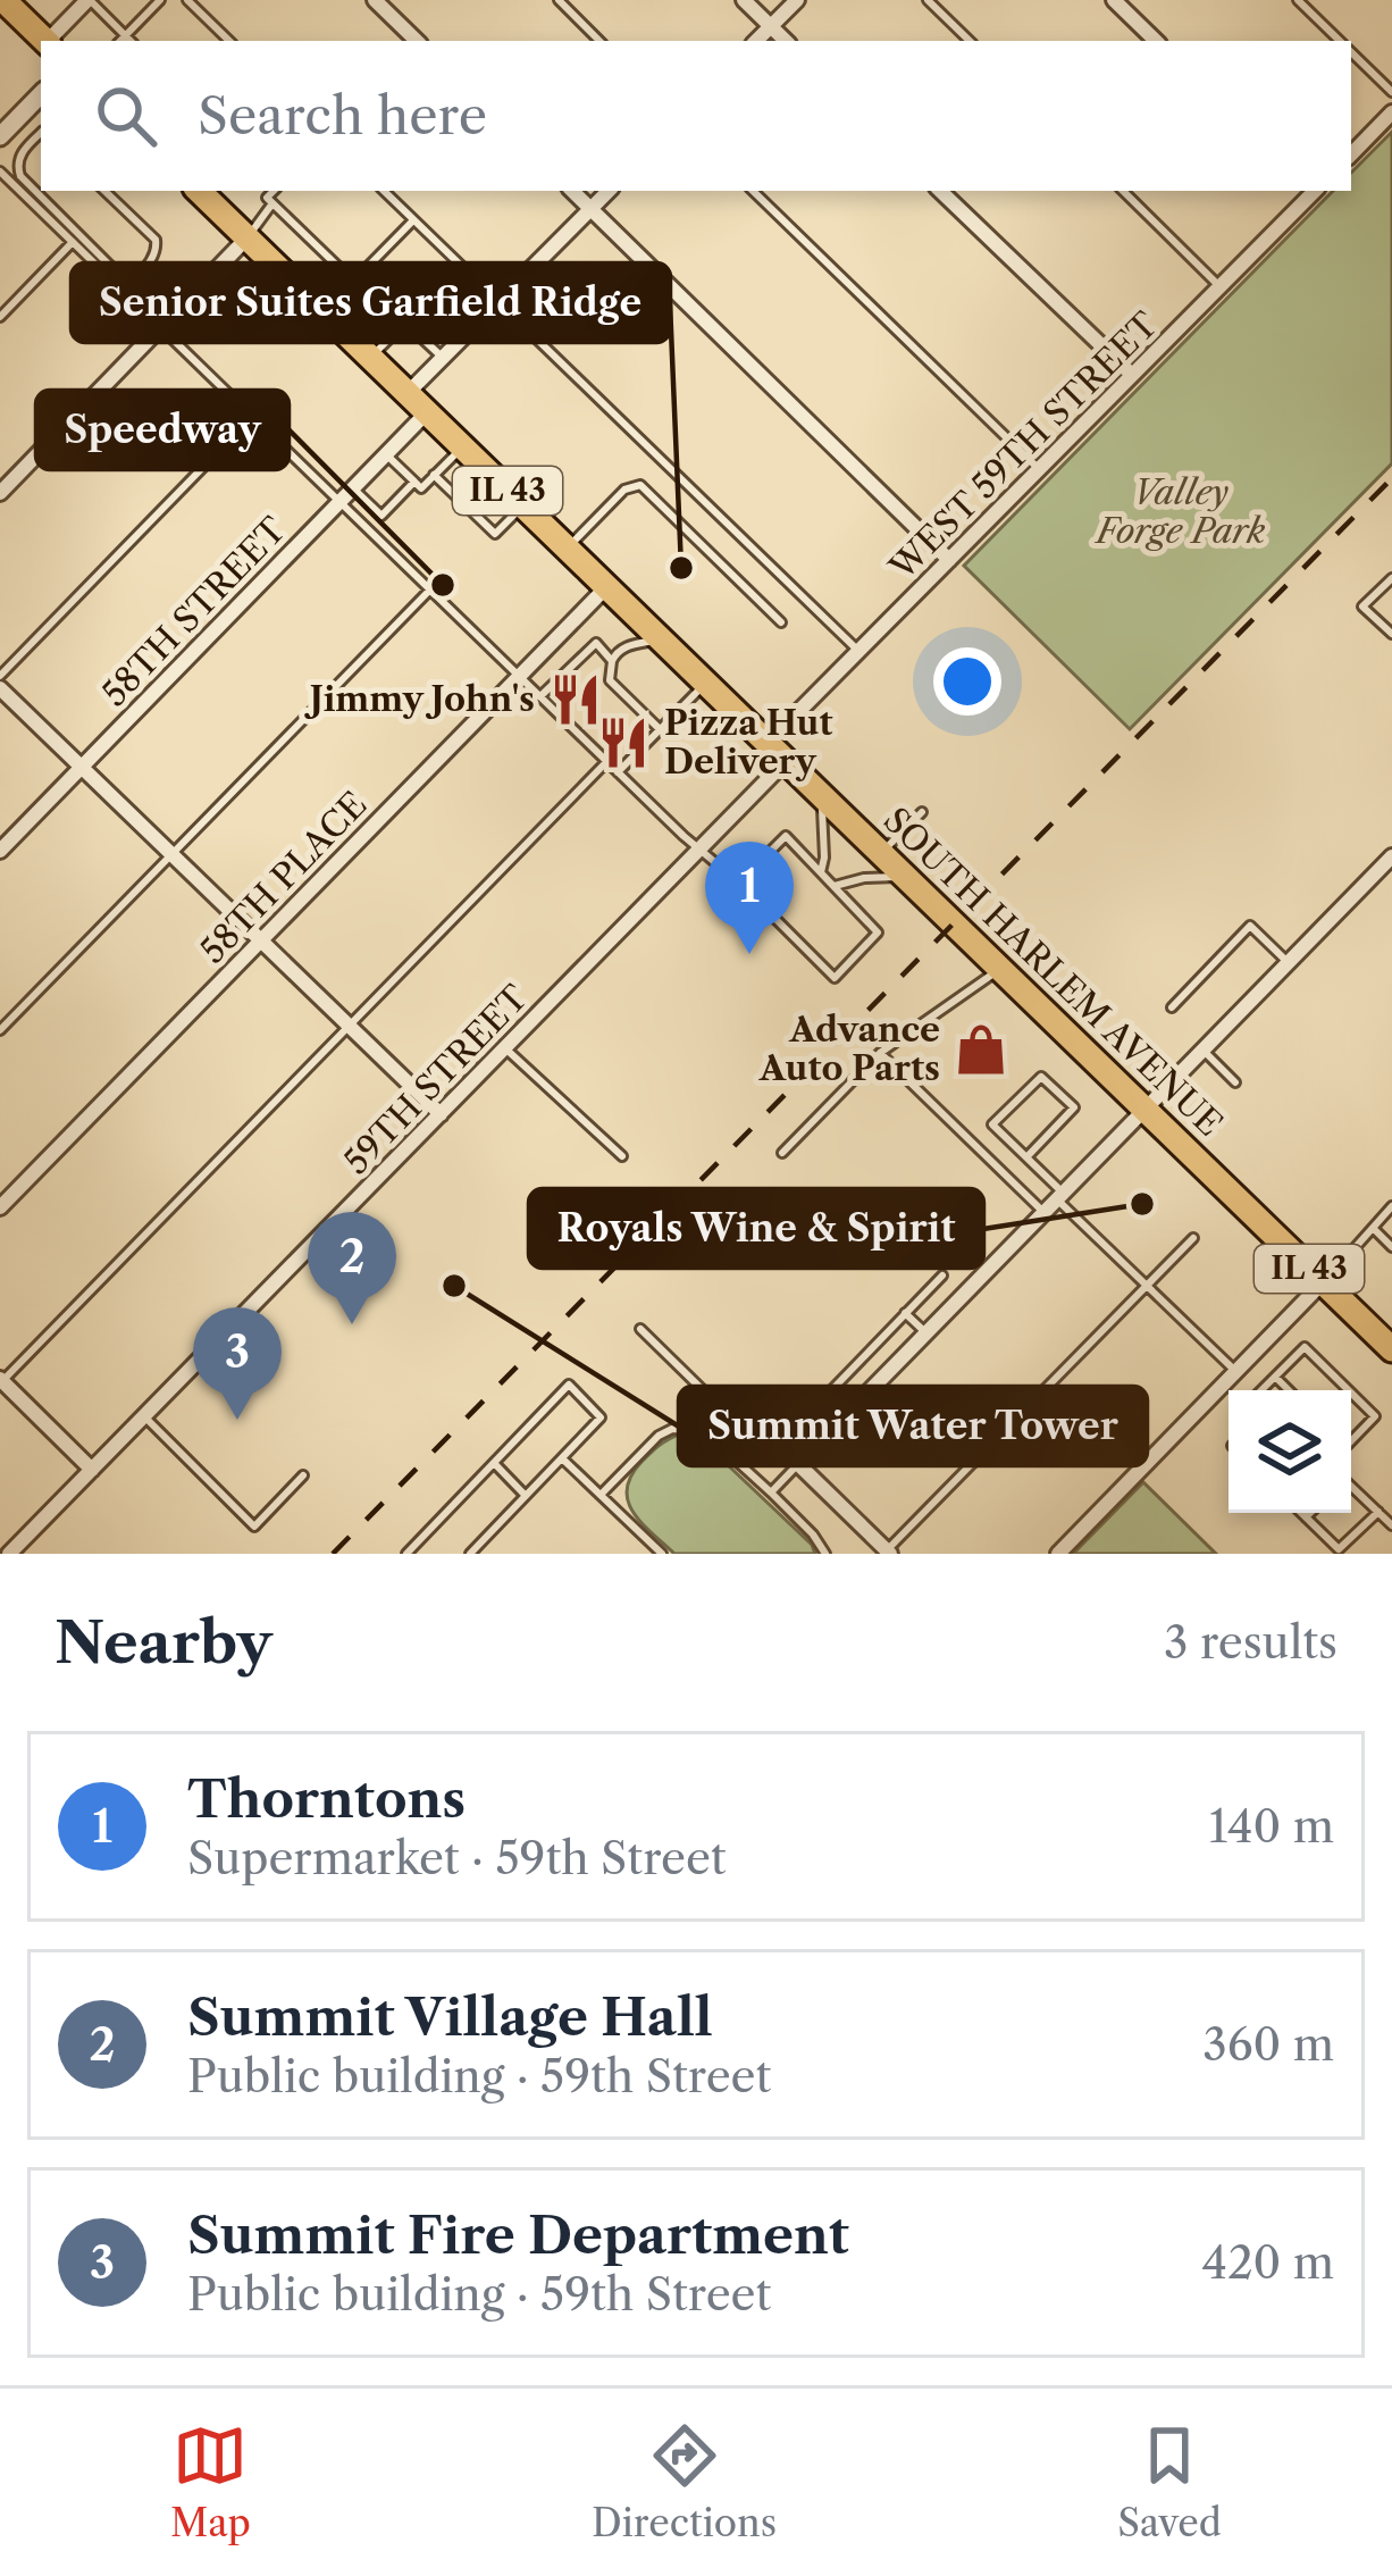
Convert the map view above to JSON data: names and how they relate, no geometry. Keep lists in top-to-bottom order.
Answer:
{
  "streets": {
    "main road": ["IL 43", "SOUTH HARLEM AVENUE"],
    "street": [
      "WEST 59TH STREET",
      "58TH STREET",
      "58TH PLACE",
      "59TH STREET"
    ]
  },
  "crossings": [
    ["WEST 59TH STREET", "SOUTH HARLEM AVENUE"],
    ["WEST 59TH STREET", "59TH STREET"],
    ["58TH STREET", "SOUTH HARLEM AVENUE"],
    ["58TH PLACE", "SOUTH HARLEM AVENUE"],
    ["SOUTH HARLEM AVENUE", "59TH STREET"]
  ],
  "parks": ["Valley Forge Park"],
  "places": {
    "other": [
      "Senior Suites Garfield Ridge",
      "Speedway",
      "Royals Wine & Spirit",
      "Summit Water Tower"
    ],
    "restaurant": ["Jimmy John's", "Pizza Hut Delivery"],
    "shop": ["Advance Auto Parts"]
  },
  "page": {
    "search": "Search here",
    "pins": ["1", "2", "3"],
    "heading": ["Nearby", "3 results"],
    "list": [
      {
        "mark": "1",
        "name": "Thorntons",
        "note": "Supermarket · 59th Street",
        "value": "140 m"
      },
      {
        "mark": "2",
        "name": "Summit Village Hall",
        "note": "Public building · 59th Street",
        "value": "360 m"
      },
      {
        "mark": "3",
        "name": "Summit Fire Department",
        "note": "Public building · 59th Street",
        "value": "420 m"
      }
    ],
    "nav": ["Map", "Directions", "Saved"]
  }
}
